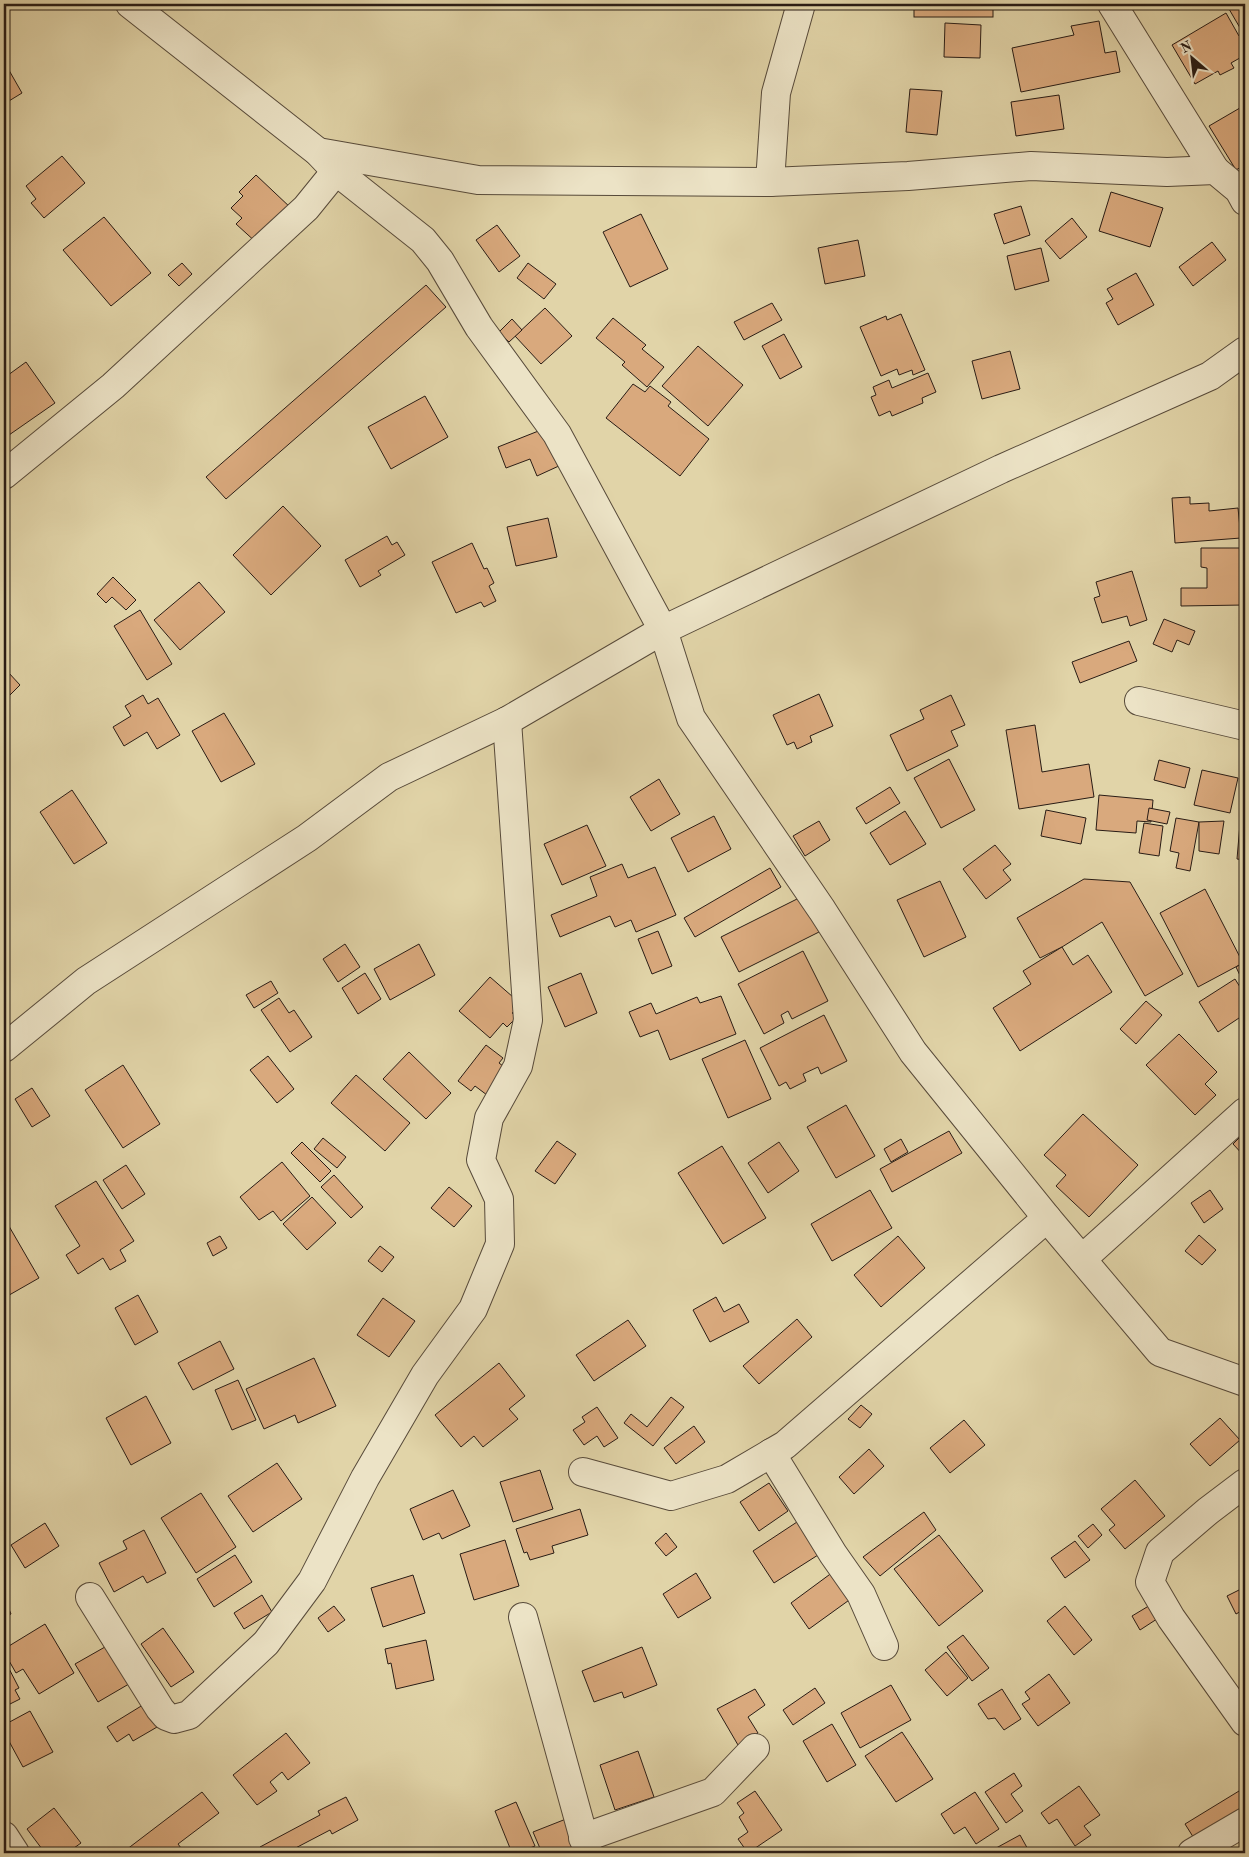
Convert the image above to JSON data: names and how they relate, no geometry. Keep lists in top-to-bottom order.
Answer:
{
  "north": "top left"
}
